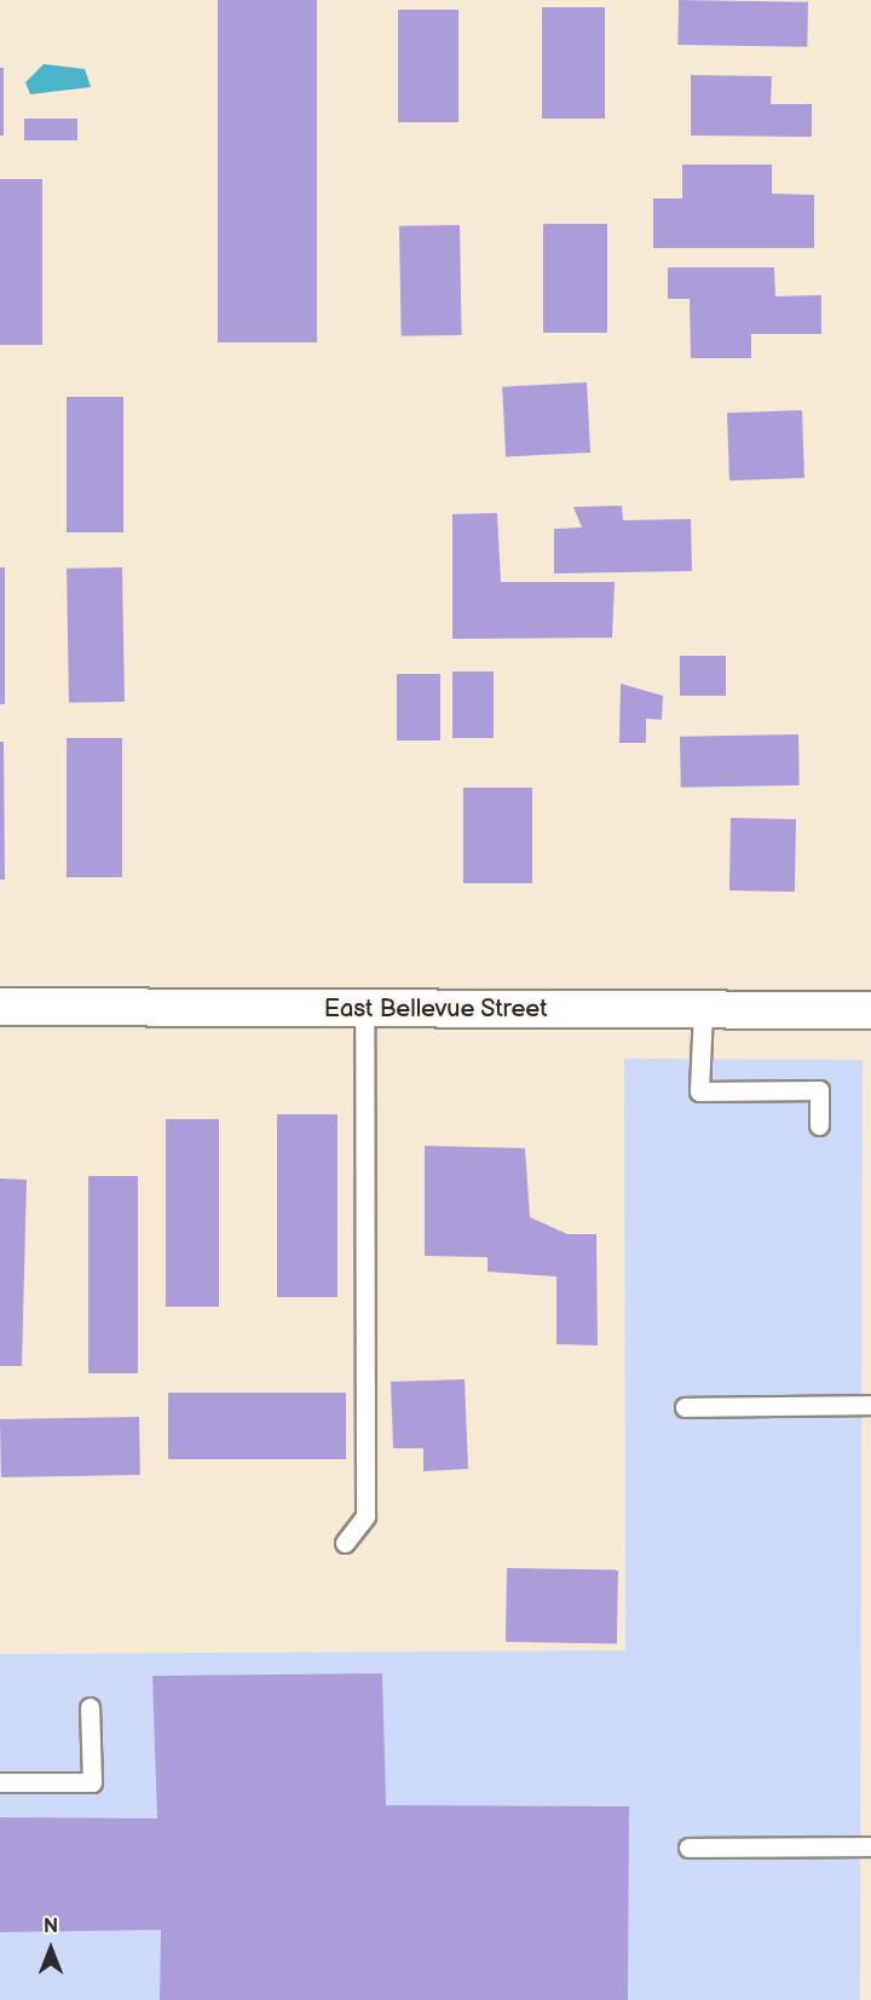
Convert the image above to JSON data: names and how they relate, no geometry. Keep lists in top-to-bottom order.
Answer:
{
  "streets": {
    "street": ["East Bellevue Street"]
  },
  "north": "top"
}
